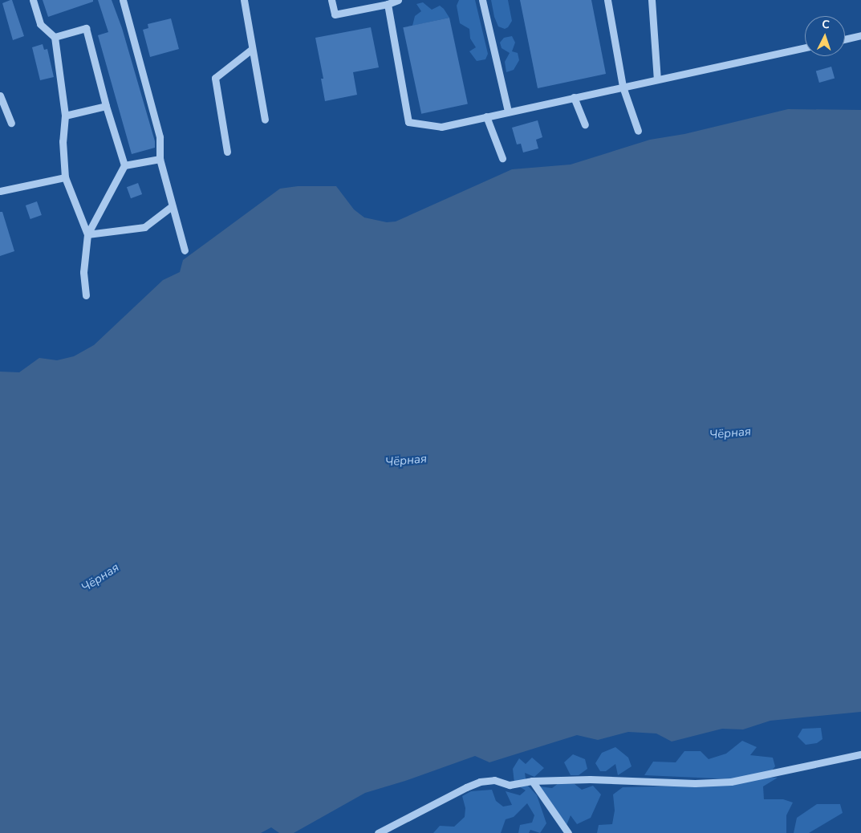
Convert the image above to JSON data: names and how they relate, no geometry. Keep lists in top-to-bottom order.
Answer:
{
  "water": ["Чёрная"],
  "north": "top"
}
